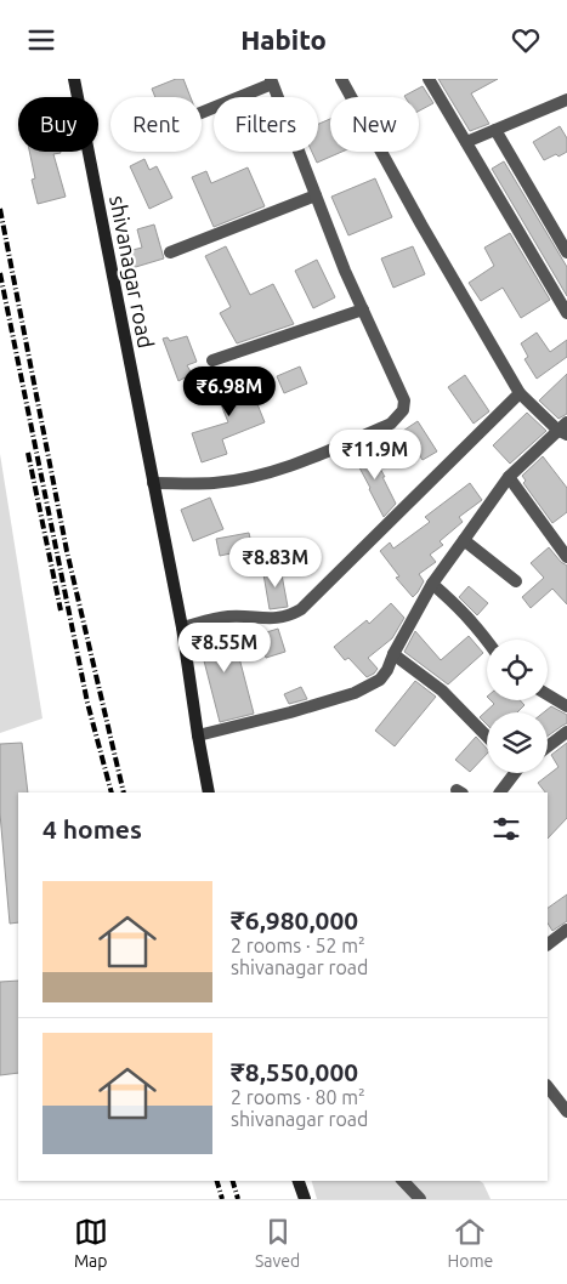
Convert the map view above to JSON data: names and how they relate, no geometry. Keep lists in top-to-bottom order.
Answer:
{
  "streets": {
    "street": ["shivanagar road"]
  },
  "page": {
    "header": "Habito",
    "chip": [
      "Buy",
      "Rent",
      "Filters",
      "New"
    ],
    "price": [
      "₹6.98M",
      "₹11.9M",
      "₹8.83M",
      "₹8.55M"
    ],
    "heading": "4 homes",
    "list": [
      {
        "name": "₹6,980,000",
        "note": "2 rooms · 52 m² · shivanagar road"
      },
      {
        "name": "₹8,550,000",
        "note": "2 rooms · 80 m² · shivanagar road"
      }
    ],
    "tabs": ["Map", "Saved", "Home"]
  }
}
